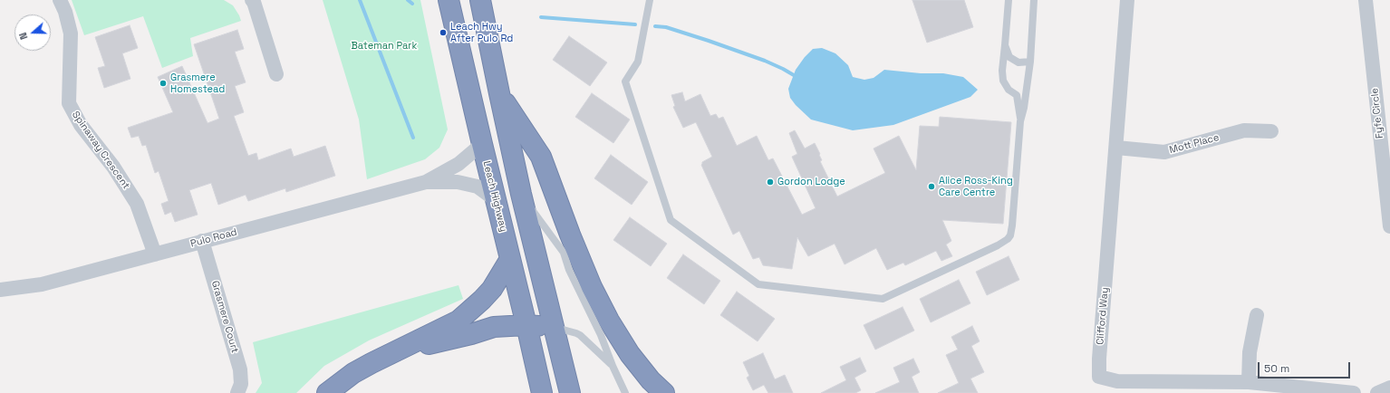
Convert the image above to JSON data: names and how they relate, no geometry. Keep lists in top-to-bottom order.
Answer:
{
  "streets": {
    "highway": ["Leach Highway"],
    "street": [
      "Fyfe Circle",
      "Mott Place",
      "Spinaway Crescent",
      "Pulo Road",
      "Clifford Way",
      "Grasmere Court"
    ]
  },
  "crossings": [
    ["Mott Place", "Clifford Way"],
    ["Spinaway Crescent", "Pulo Road"],
    ["Leach Highway", "Pulo Road"],
    ["Pulo Road", "Grasmere Court"]
  ],
  "parks": ["Bateman Park"],
  "places": [
    "Leach Hwy After Pulo Rd",
    "Grasmere Homestead",
    "Gordon Lodge",
    "Alice Ross-King Care Centre"
  ],
  "scale_bar": "50 m",
  "north": "left"
}
